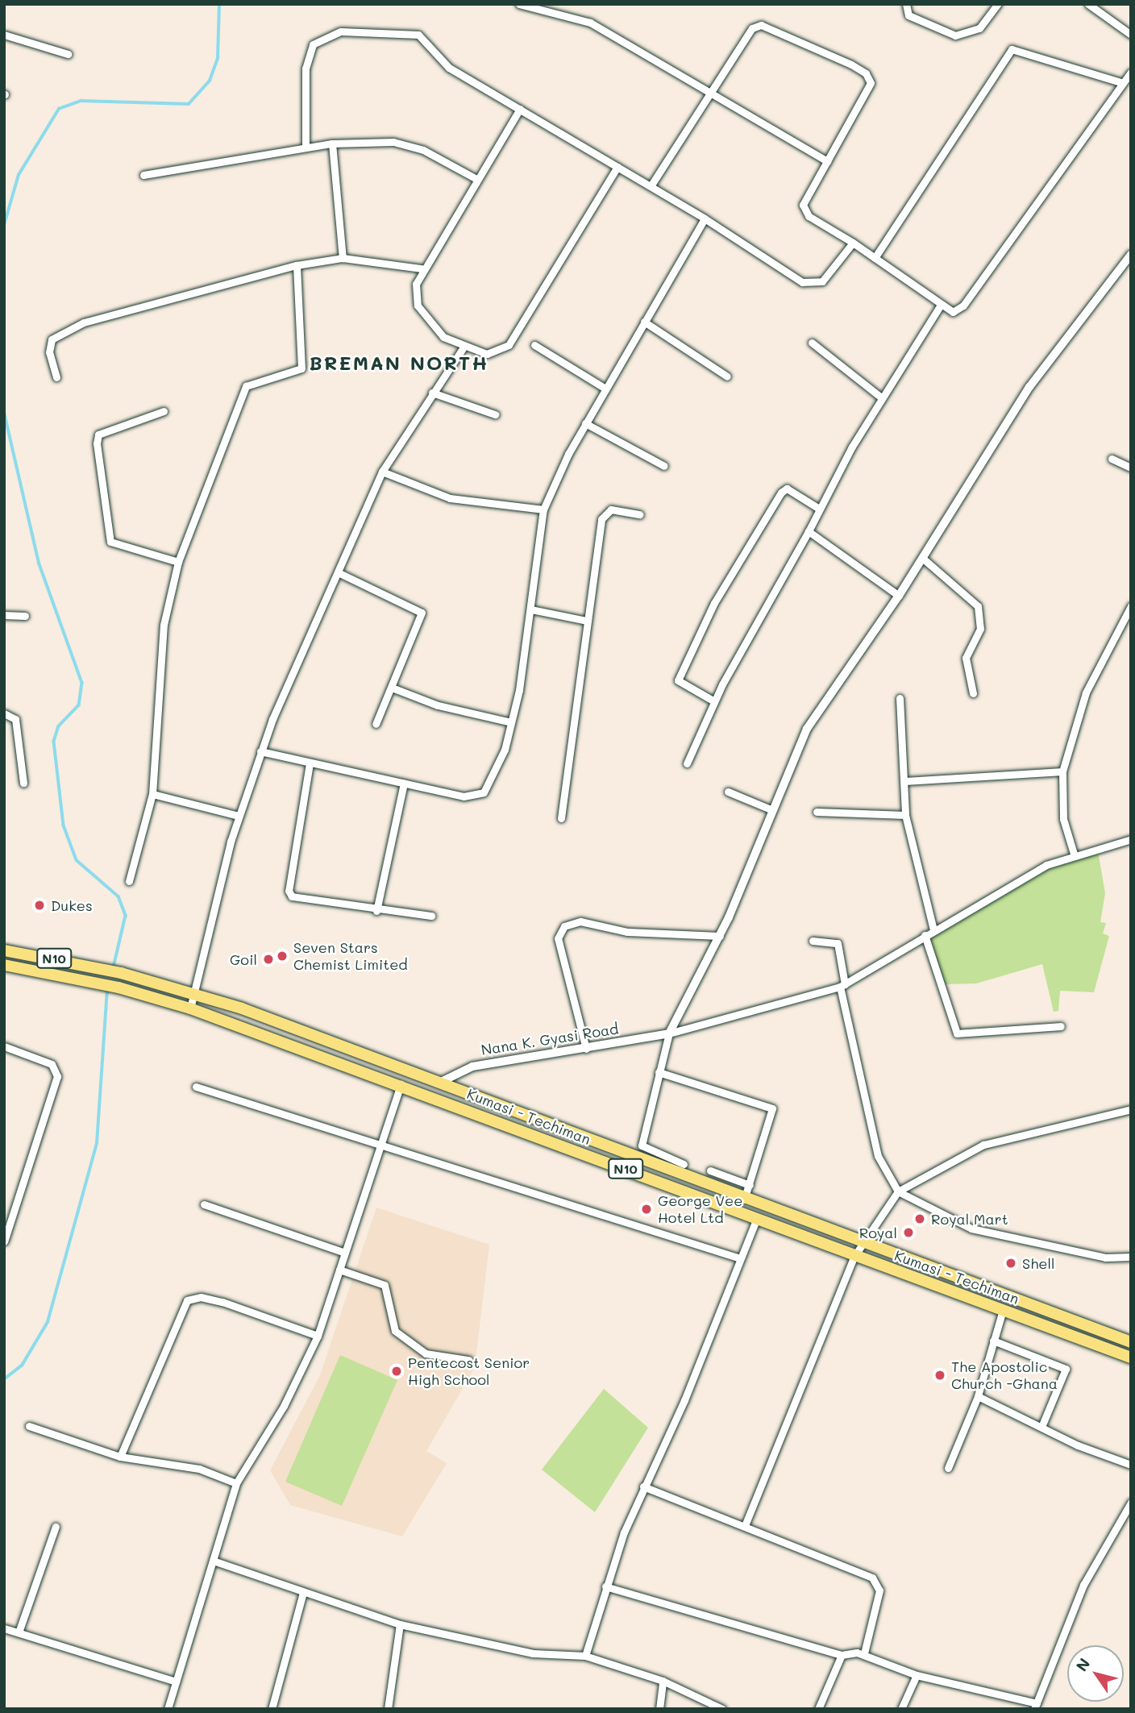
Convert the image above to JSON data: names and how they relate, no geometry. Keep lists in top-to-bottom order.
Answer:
{
  "streets": {
    "highway": ["N10", "Kumasi - Techiman"],
    "street": ["Nana K. Gyasi Road"]
  },
  "crossings": [
    ["N10", "Nana K. Gyasi Road"]
  ],
  "districts": ["BREMAN NORTH"],
  "places": [
    "Dukes",
    "Seven Stars Chemist Limited",
    "Goil",
    "George Vee Hotel Ltd",
    "Royal Mart",
    "Royal",
    "Shell",
    "Pentecost Senior High School",
    "The Apostolic Church -Ghana"
  ],
  "north": "top left"
}
